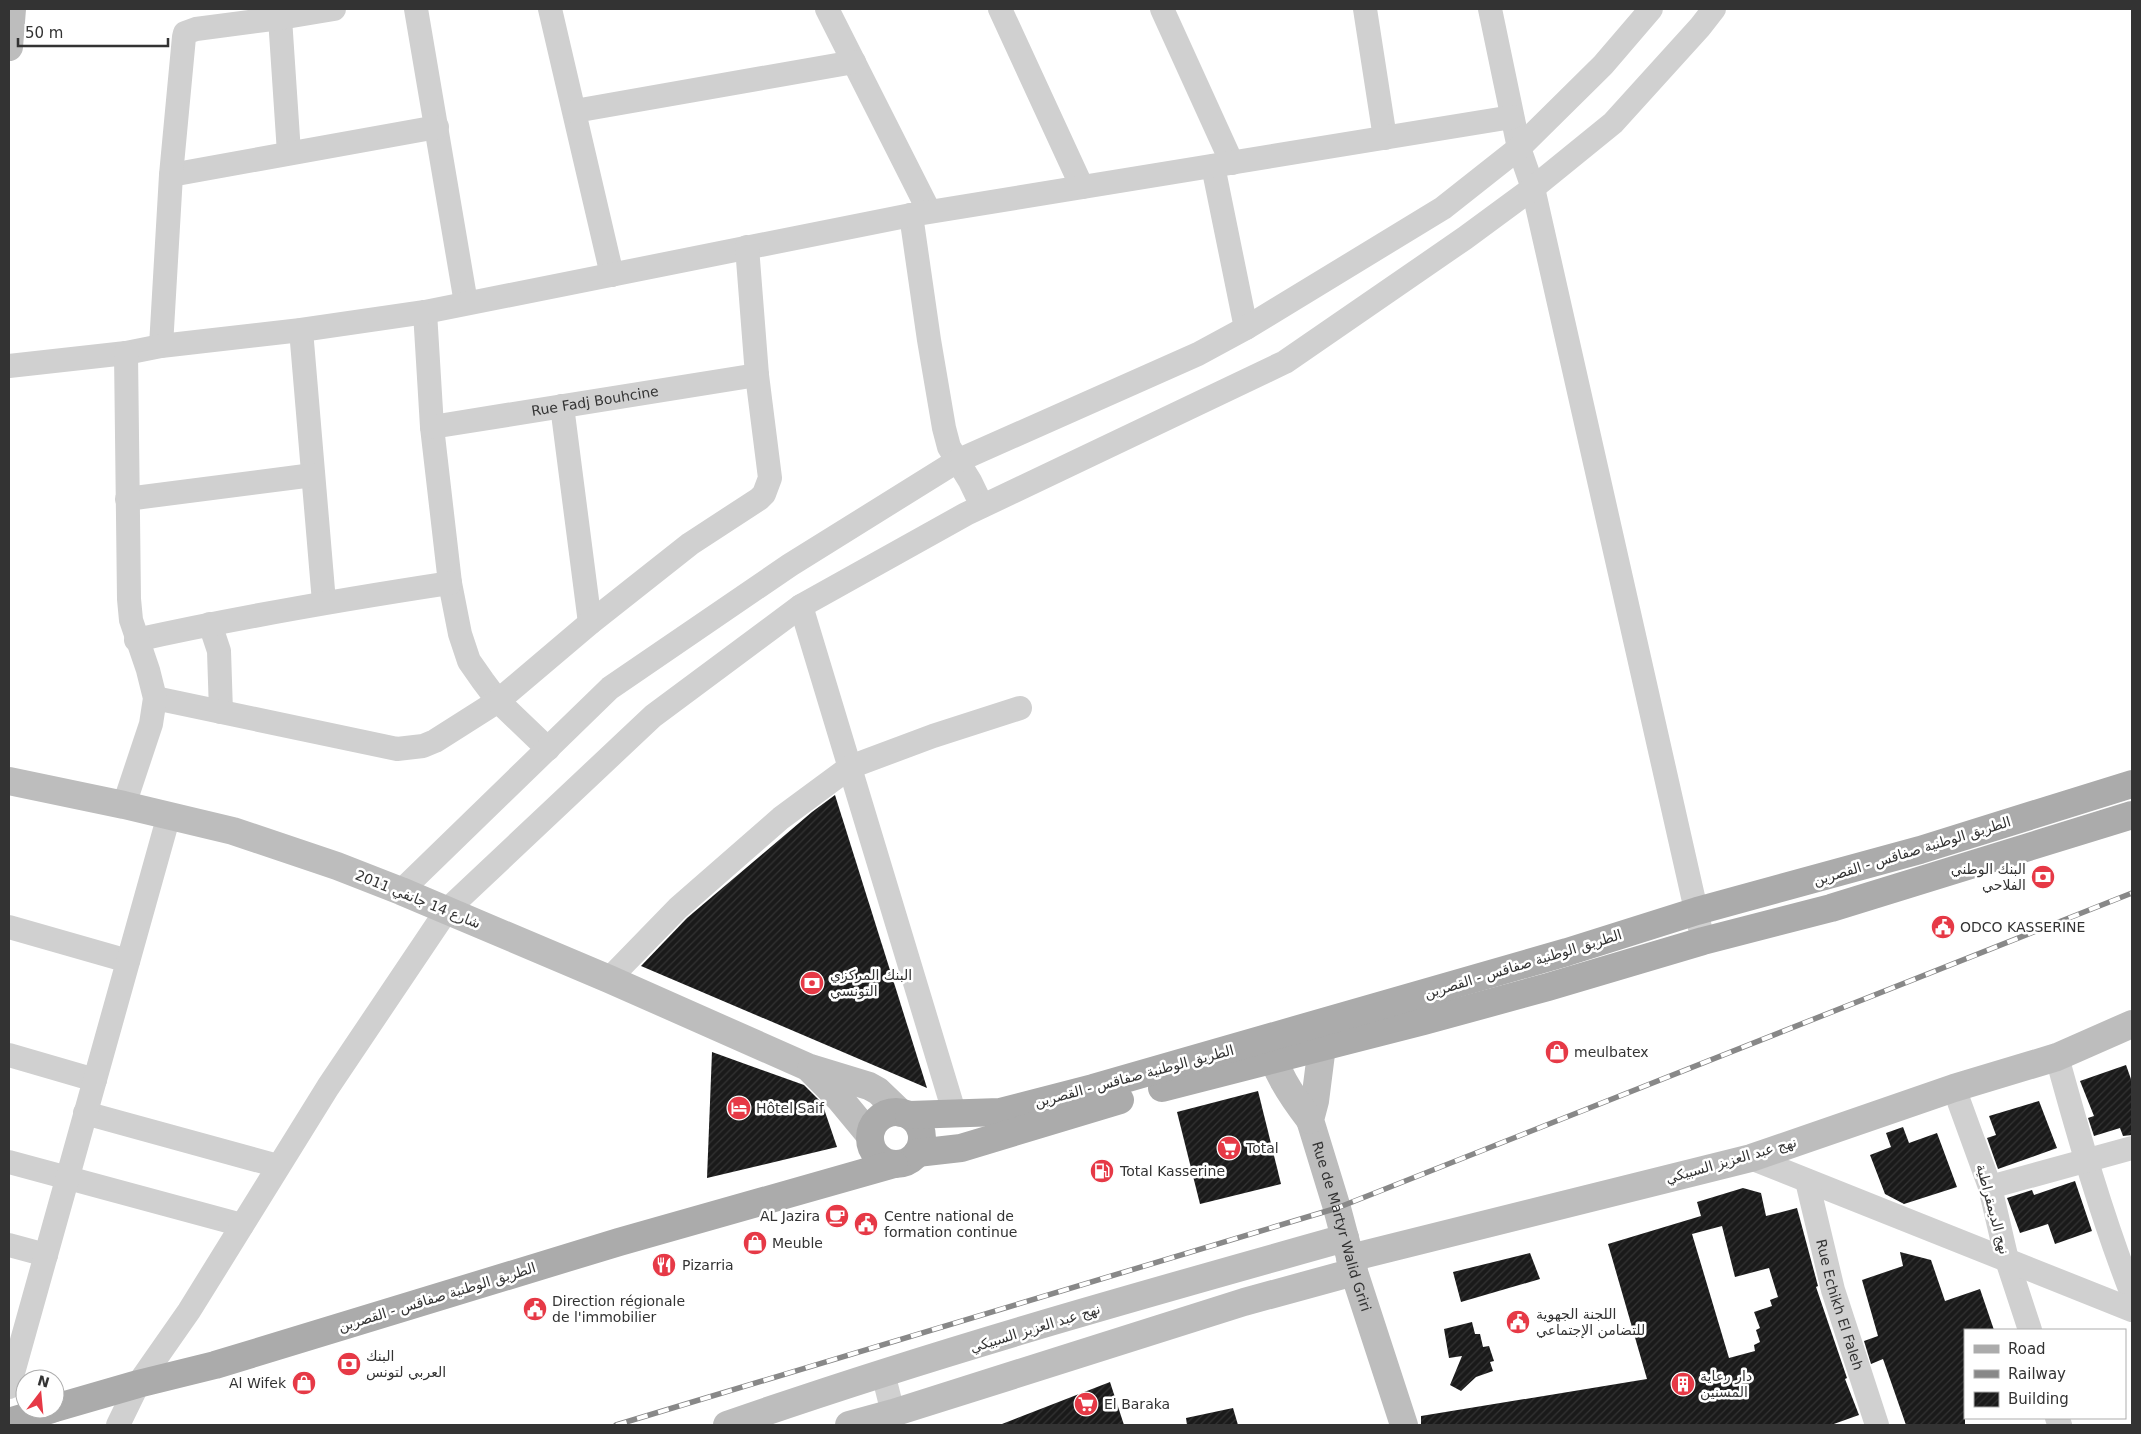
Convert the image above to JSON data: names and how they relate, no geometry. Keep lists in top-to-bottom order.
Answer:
{
  "streets": {
    "main road": ["الطريق الوطنية صفاقس - القصرين"],
    "street": [
      "Rue Fadj Bouhcine",
      "شارع 14 جانفي 2011",
      "نهج عبد العزيز السبيكي",
      "نهج الديمقراطية",
      "Rue de Martyr Walid Griri",
      "Rue Echikh El Faleh"
    ]
  },
  "crossings": [
    ["الطريق الوطنية صفاقس - القصرين", "شارع 14 جانفي 2011"],
    ["الطريق الوطنية صفاقس - القصرين", "Rue de Martyr Walid Griri"],
    ["نهج عبد العزيز السبيكي", "نهج الديمقراطية"],
    ["نهج عبد العزيز السبيكي", "Rue de Martyr Walid Griri"]
  ],
  "places": {
    "bank": ["البنك الوطني الفلاحي", "البنك المركزي التونسي", "البنك العربي لتونس"],
    "public building": [
      "ODCO KASSERINE",
      "Centre national de formation continue",
      "Direction régionale de l'immobilier",
      "اللجنة الجهوية للتضامن الإجتماعي"
    ],
    "shop": ["meulbatex", "Meuble", "Al Wifek"],
    "hotel": ["Hôtel Saif"],
    "supermarket": ["Total", "El Baraka"],
    "fuel station": ["Total Kasserine"],
    "cafe": ["AL Jazira"],
    "restaurant": ["Pizarria"],
    "building": ["دار رعاية المسنين"]
  },
  "legend": ["Road", "Railway", "Building"],
  "scale_bar": "50 m",
  "north": "top"
}
